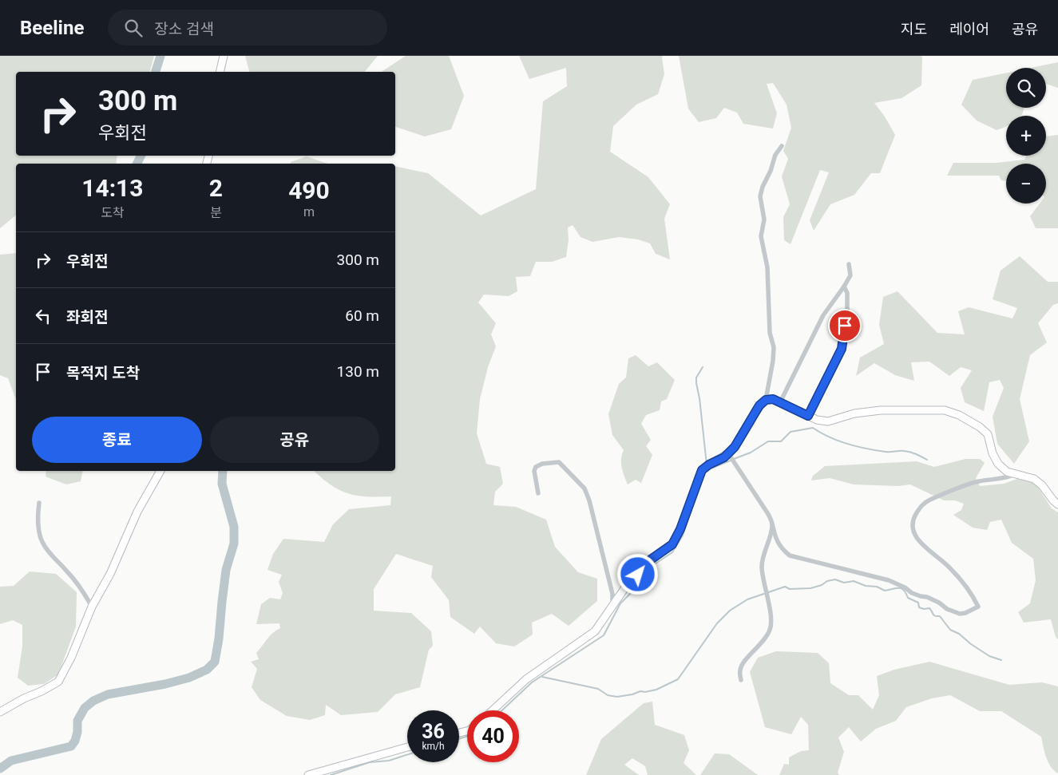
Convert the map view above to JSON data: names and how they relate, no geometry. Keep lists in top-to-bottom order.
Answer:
{
  "page": {
    "header": "Beeline",
    "search": "장소 검색",
    "nav": ["지도", "레이어", "공유"],
    "map_buttons": ["+", "−"],
    "turn": ["300 m", "우회전"],
    "eta": [
      "14:13",
      "도착",
      "2",
      "분",
      "490",
      "m"
    ],
    "list": [
      {
        "name": "우회전",
        "value": "300 m"
      },
      {
        "name": "좌회전",
        "value": "60 m"
      },
      {
        "name": "목적지 도착",
        "value": "130 m"
      }
    ],
    "buttons": ["종료", "공유"],
    "speed": "36 km/h",
    "limit": "40"
  }
}
